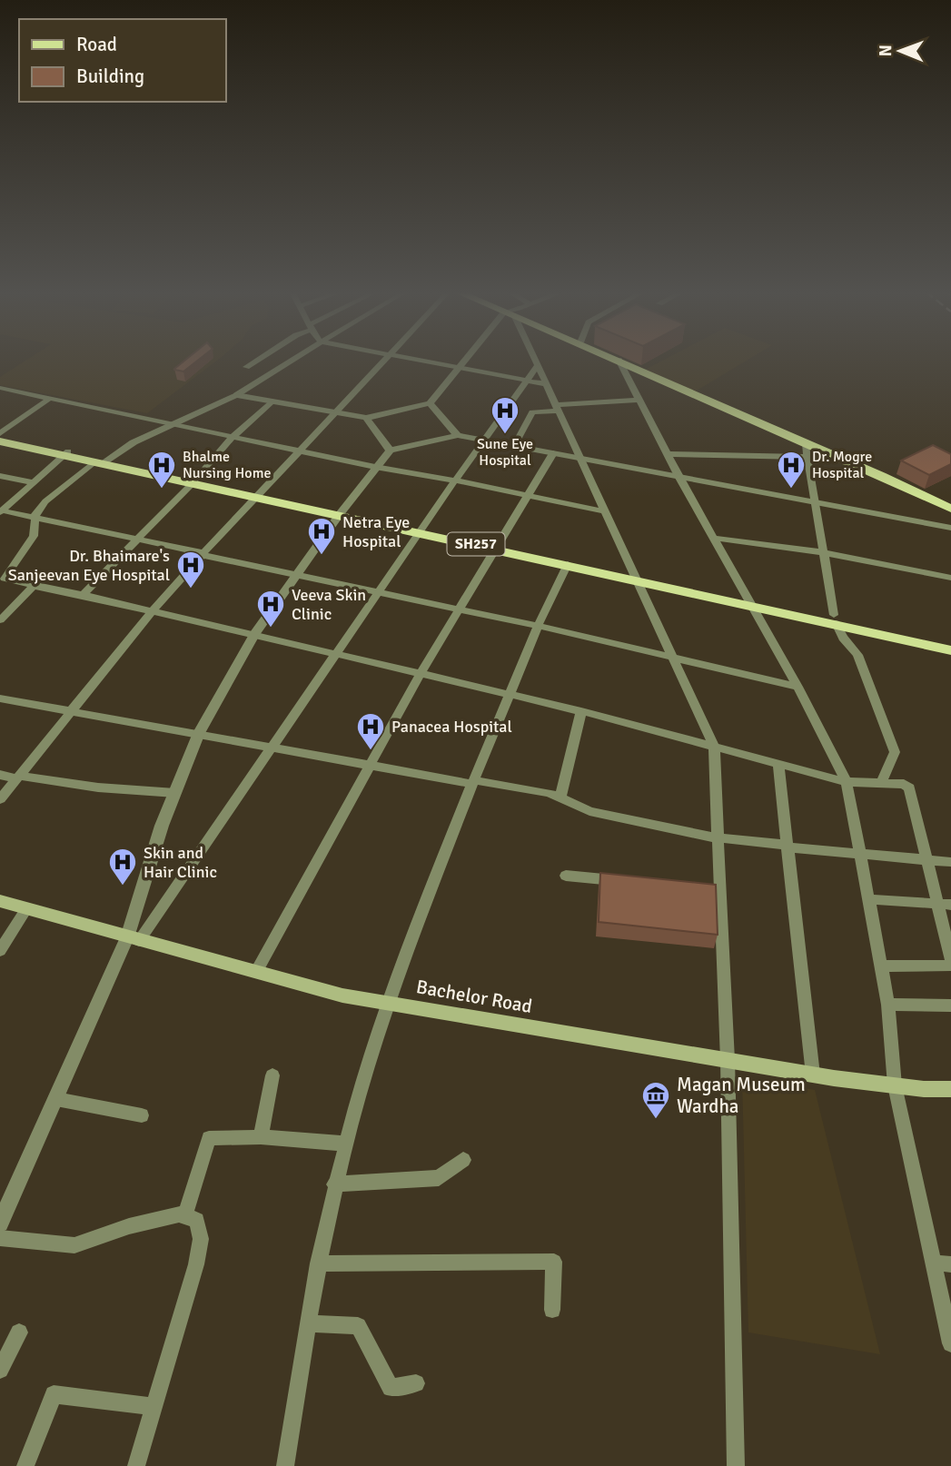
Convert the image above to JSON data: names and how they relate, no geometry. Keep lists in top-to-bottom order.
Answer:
{
  "streets": {
    "main road": ["SH257", "Bachelor Road"]
  },
  "places": {
    "hospital": [
      "Sune Eye Hospital",
      "Bhalme Nursing Home",
      "Dr. Mogre Hospital",
      "Netra Eye Hospital",
      "Dr. Bhaimare's Sanjeevan Eye Hospital",
      "Veeva Skin Clinic",
      "Panacea Hospital",
      "Skin and Hair Clinic"
    ],
    "museum": ["Magan Museum Wardha"]
  },
  "legend": ["Road", "Building"],
  "north": "left"
}
